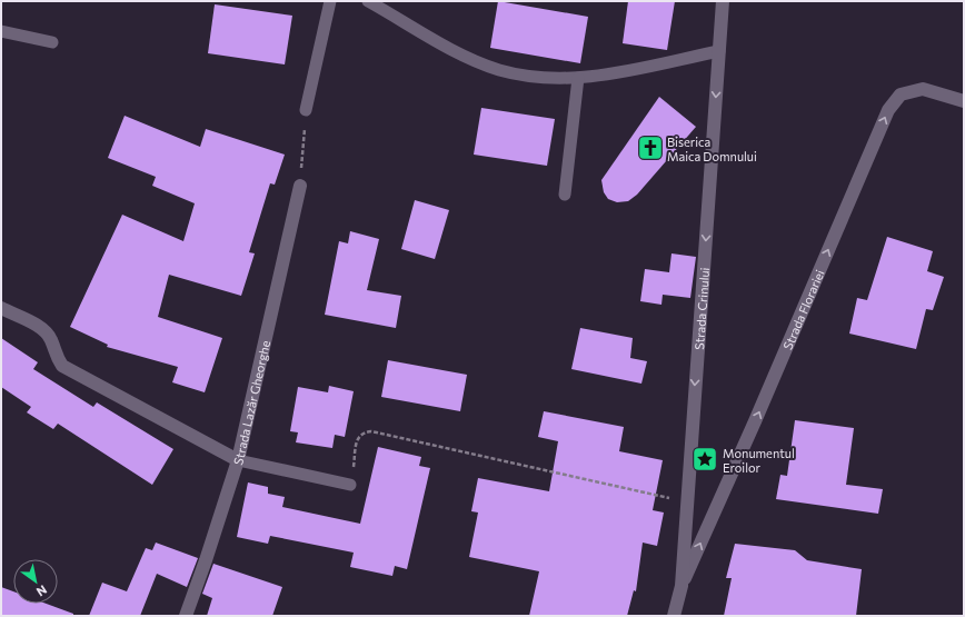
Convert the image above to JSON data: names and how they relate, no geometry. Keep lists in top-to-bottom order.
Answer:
{
  "streets": {
    "street": ["Strada Crinului", "Strada Florariei", "Strada Lazăr Gheorghe"]
  },
  "crossings": [
    ["Strada Crinului", "Strada Florariei"]
  ],
  "one_way": ["Strada Crinului", "Strada Florariei"],
  "places": {
    "church": ["Biserica Maica Domnului"],
    "place": ["Monumentul Eroilor"]
  },
  "north": "bottom right"
}
